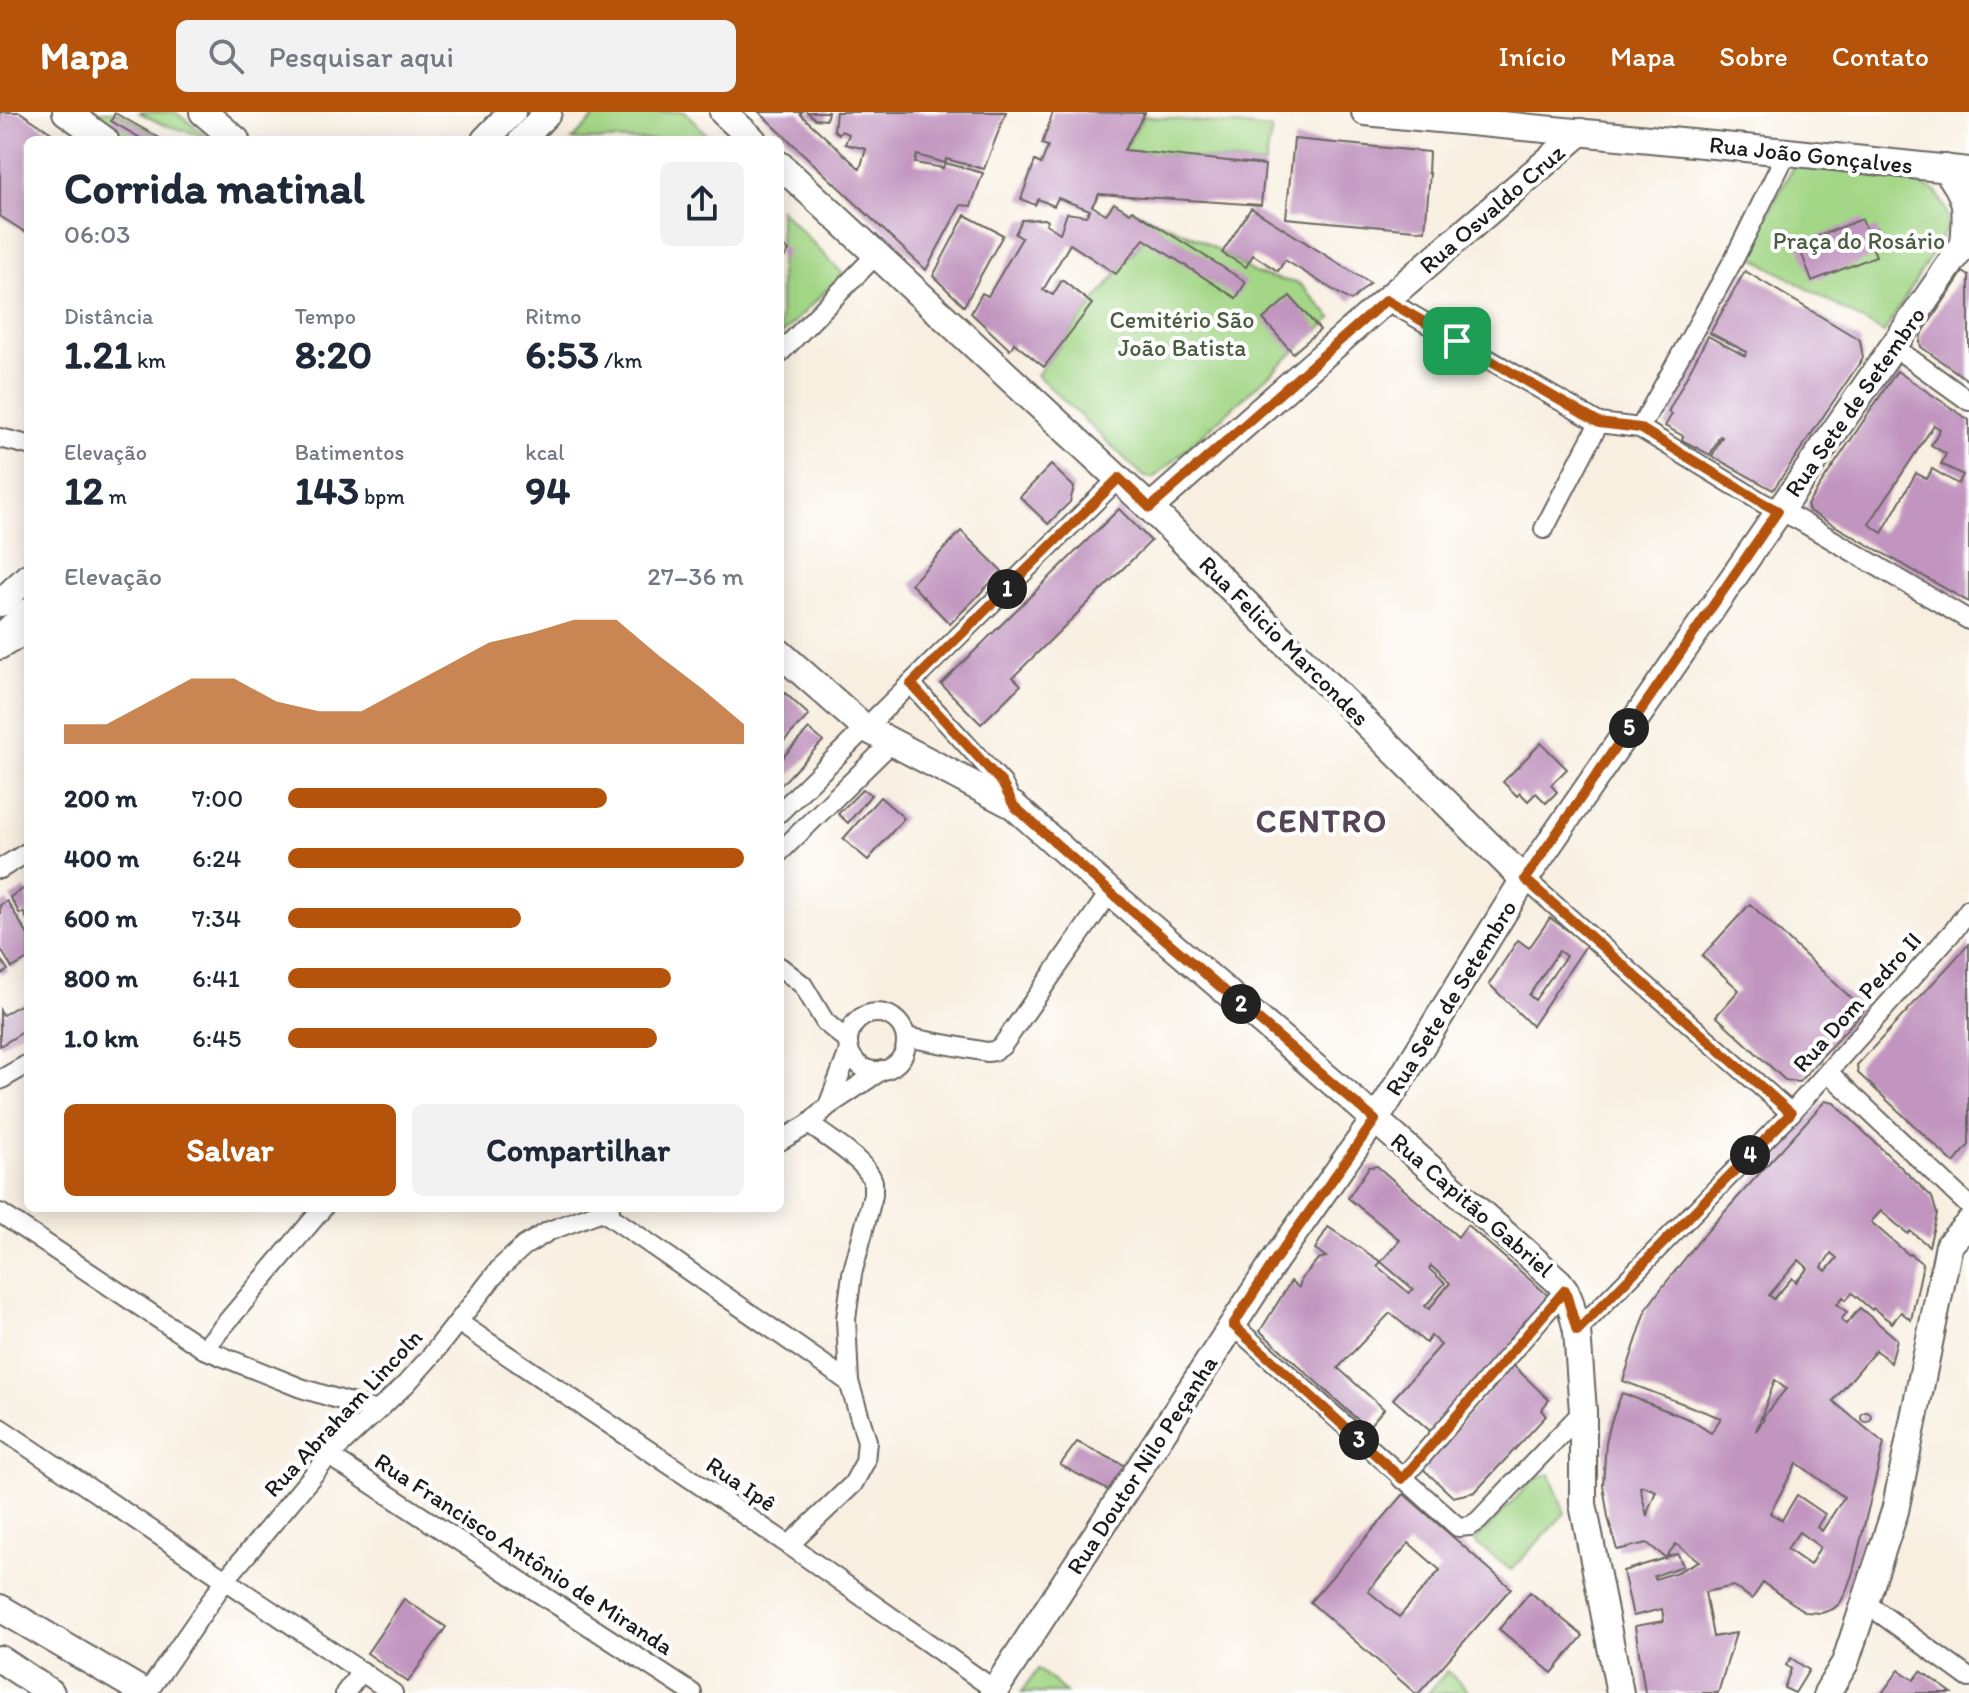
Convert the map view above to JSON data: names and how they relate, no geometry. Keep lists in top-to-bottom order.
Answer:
{
  "streets": {
    "street": [
      "Rua João Gonçalves",
      "Rua Osvaldo Cruz",
      "Rua Sete de Setembro",
      "Rua Felicio Marcondes",
      "Rua Dom Pedro II",
      "Rua Capitão Gabriel",
      "Rua Abraham Lincoln",
      "Rua Doutor Nilo Peçanha",
      "Rua Ipê",
      "Rua Francisco Antônio de Miranda"
    ]
  },
  "crossings": [
    ["Rua João Gonçalves", "Rua Osvaldo Cruz"],
    ["Rua João Gonçalves", "Rua Sete de Setembro"],
    ["Rua Osvaldo Cruz", "Rua Felicio Marcondes"],
    ["Rua Sete de Setembro", "Rua Felicio Marcondes"],
    ["Rua Sete de Setembro", "Rua Capitão Gabriel"],
    ["Rua Sete de Setembro", "Rua Doutor Nilo Peçanha"],
    ["Rua Felicio Marcondes", "Rua Dom Pedro II"],
    ["Rua Dom Pedro II", "Rua Capitão Gabriel"],
    ["Rua Capitão Gabriel", "Rua Doutor Nilo Peçanha"],
    ["Rua Abraham Lincoln", "Rua Ipê"],
    ["Rua Abraham Lincoln", "Rua Francisco Antônio de Miranda"],
    ["Rua Doutor Nilo Peçanha", "Rua Ipê"]
  ],
  "districts": ["CENTRO"],
  "parks": ["Praça do Rosário", "Cemitério São João Batista"],
  "page": {
    "header": "Mapa",
    "search": "Pesquisar aqui",
    "nav": [
      "Início",
      "Mapa",
      "Sobre",
      "Contato"
    ],
    "heading": ["Corrida matinal", "06:03"],
    "stats": [
      ["Distância", "1.21 km"],
      ["Tempo", "8:20"],
      ["Ritmo", "6:53 /km"],
      ["Elevação", "12 m"],
      ["Batimentos", "143 bpm"],
      ["kcal", "94"]
    ],
    "chart": ["Elevação", "27–36 m"],
    "pins": [
      "1",
      "5",
      "2",
      "4",
      "3"
    ],
    "list": [
      {
        "name": "200 m",
        "note": "7:00"
      },
      {
        "name": "400 m",
        "note": "6:24"
      },
      {
        "name": "600 m",
        "note": "7:34"
      },
      {
        "name": "800 m",
        "note": "6:41"
      },
      {
        "name": "1.0 km",
        "note": "6:45"
      }
    ],
    "buttons": ["Salvar", "Compartilhar"]
  }
}
